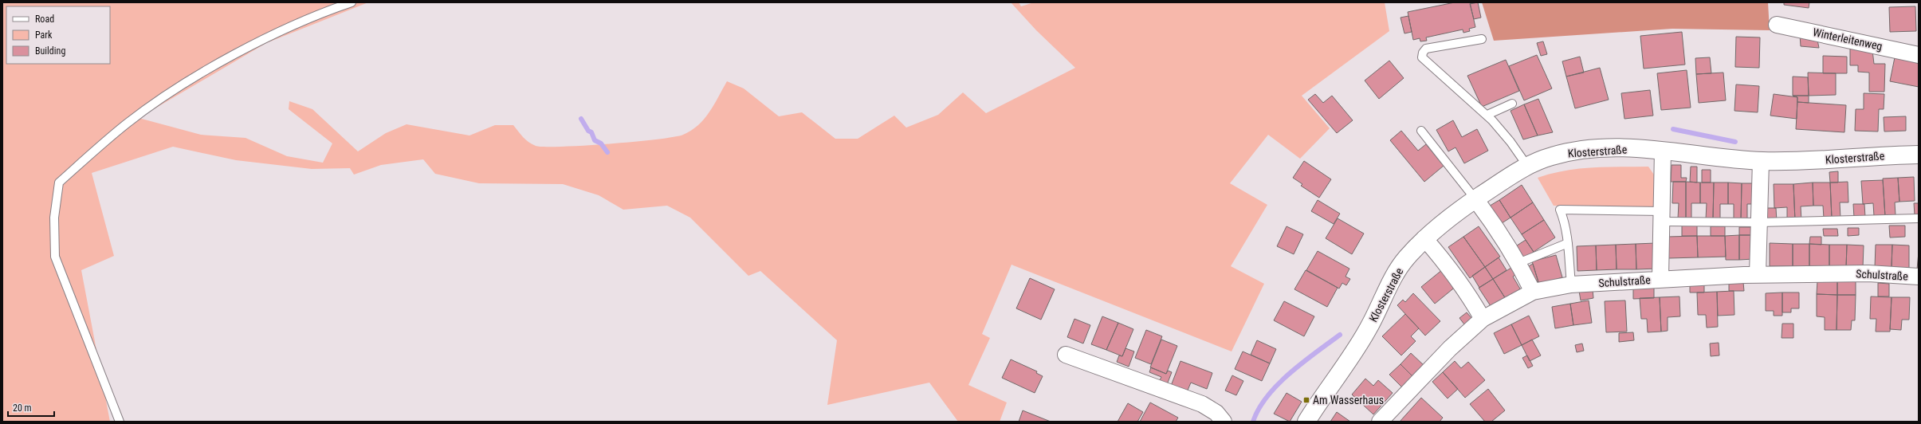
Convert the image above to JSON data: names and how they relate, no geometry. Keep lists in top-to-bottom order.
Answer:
{
  "streets": {
    "street": ["Winterleitenweg", "Klosterstraße", "Schulstraße"]
  },
  "places": {
    "transit": ["Am Wasserhaus"]
  },
  "legend": ["Road", "Park", "Building"],
  "scale_bar": "20 m"
}
